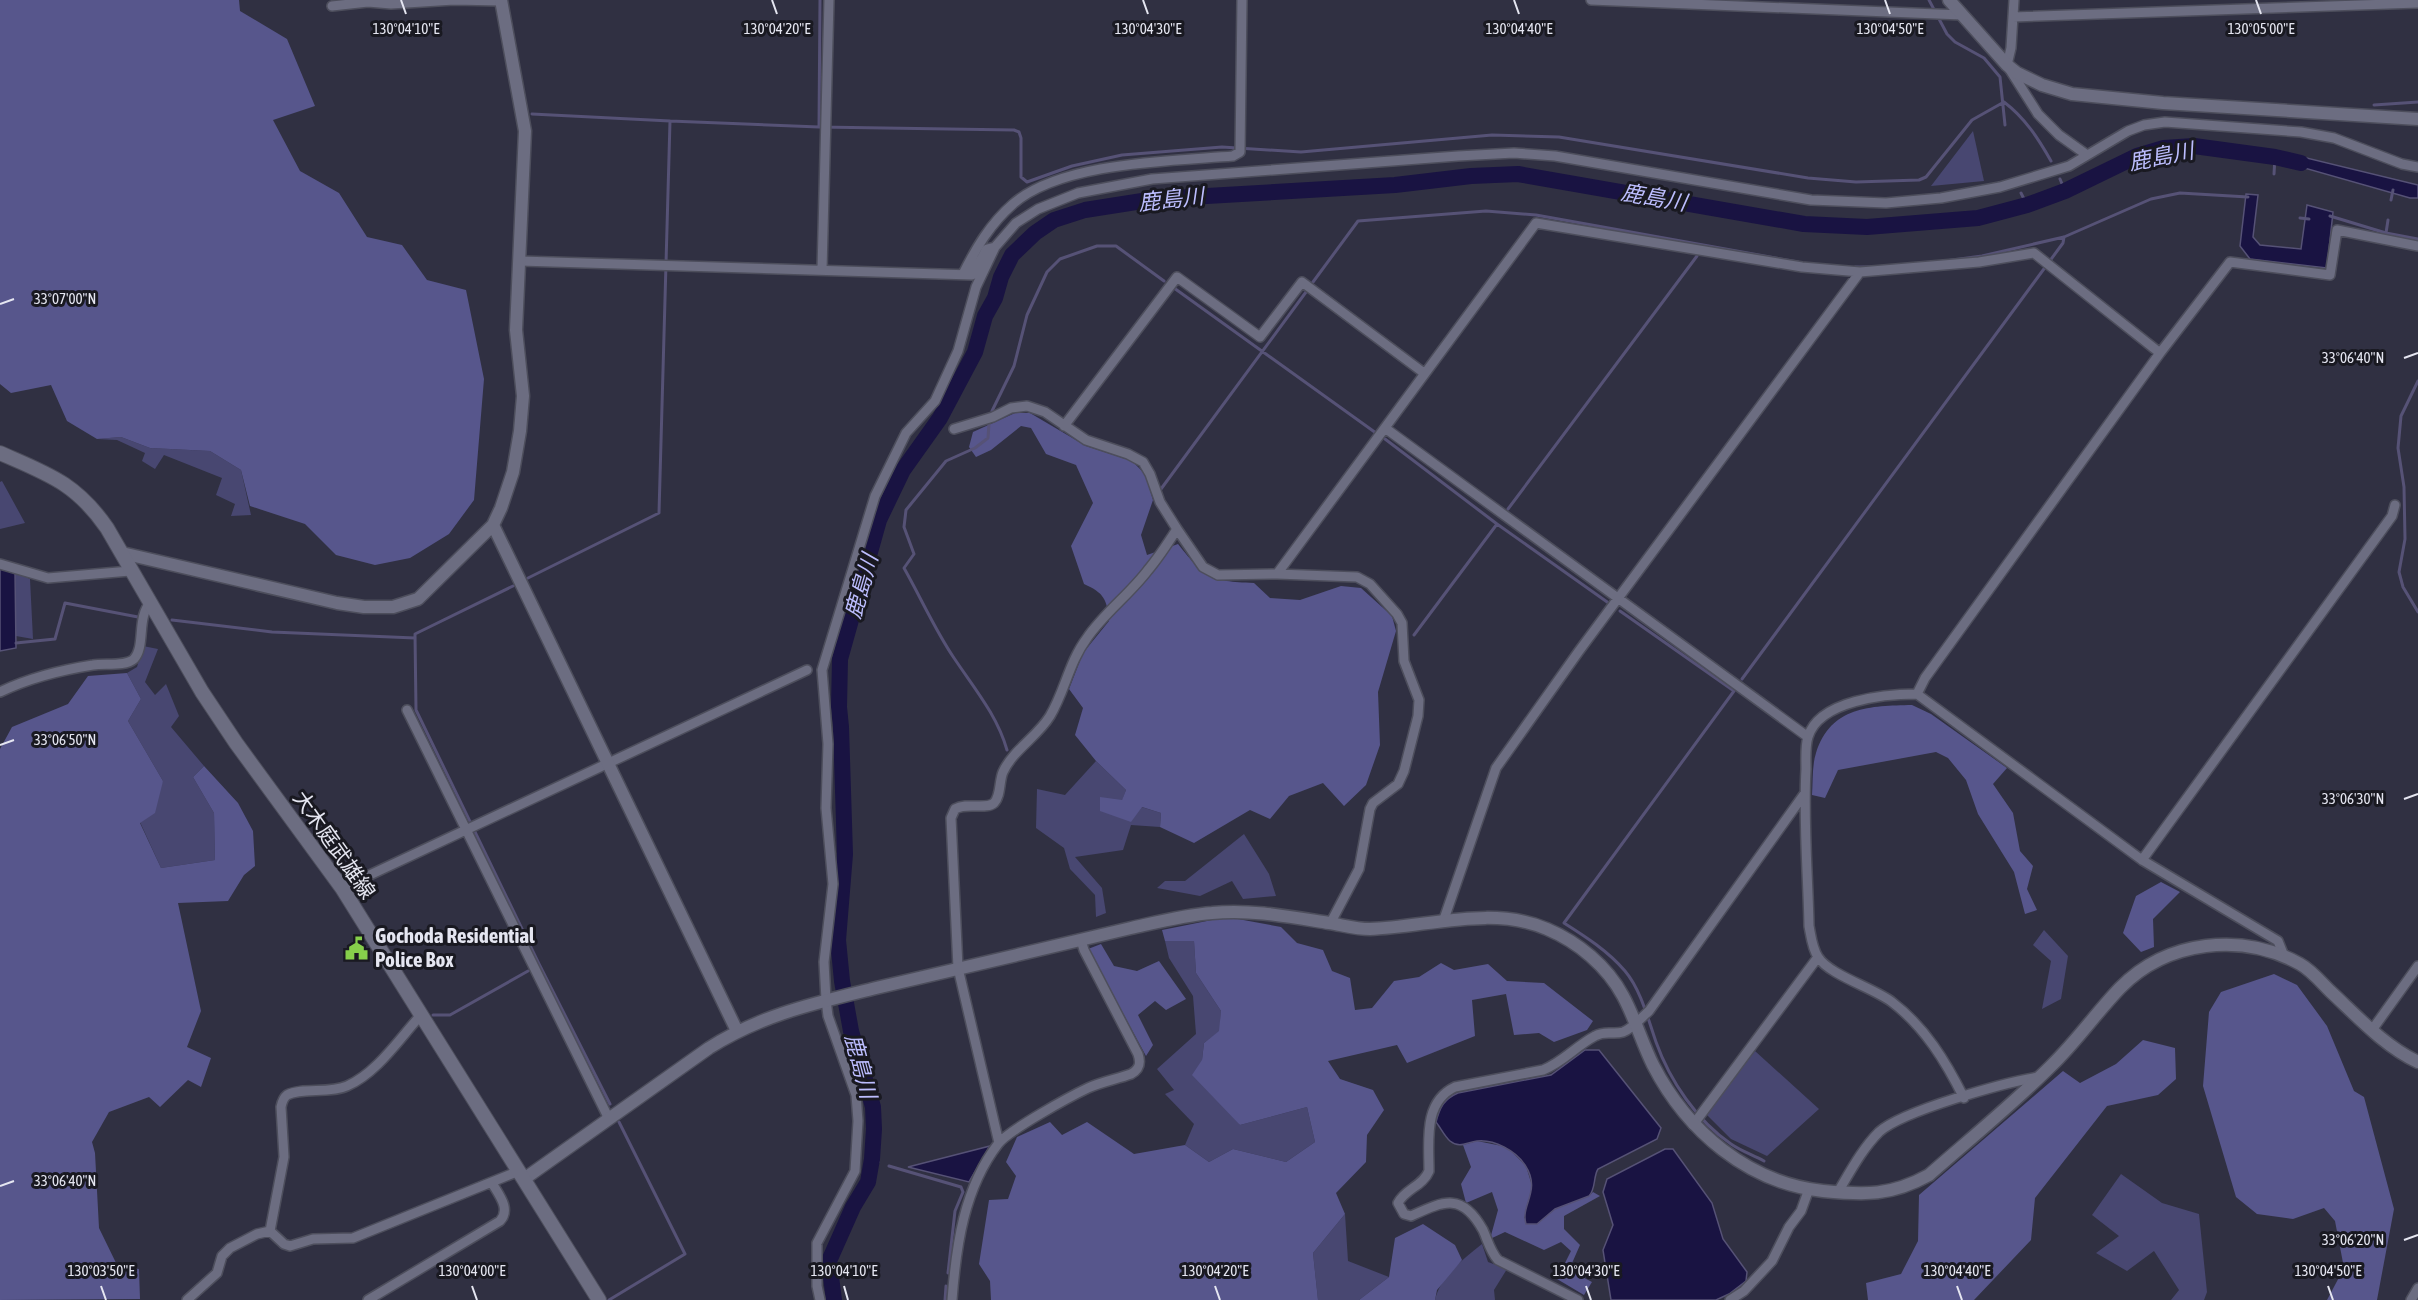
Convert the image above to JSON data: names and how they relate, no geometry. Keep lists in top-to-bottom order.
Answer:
{
  "streets": {
    "main road": ["大木庭武雄線"]
  },
  "water": ["鹿島川"],
  "places": {
    "public building": ["Gochoda Residential Police Box"]
  },
  "coordinates": [
    "130°04'10\"E",
    "130°04'20\"E",
    "130°04'30\"E",
    "130°04'40\"E",
    "130°04'50\"E",
    "130°05'00\"E",
    "33°07'00\"N",
    "33°06'40\"N",
    "33°06'50\"N",
    "33°06'30\"N",
    "33°06'20\"N",
    "130°03'50\"E",
    "130°04'00\"E"
  ]
}
